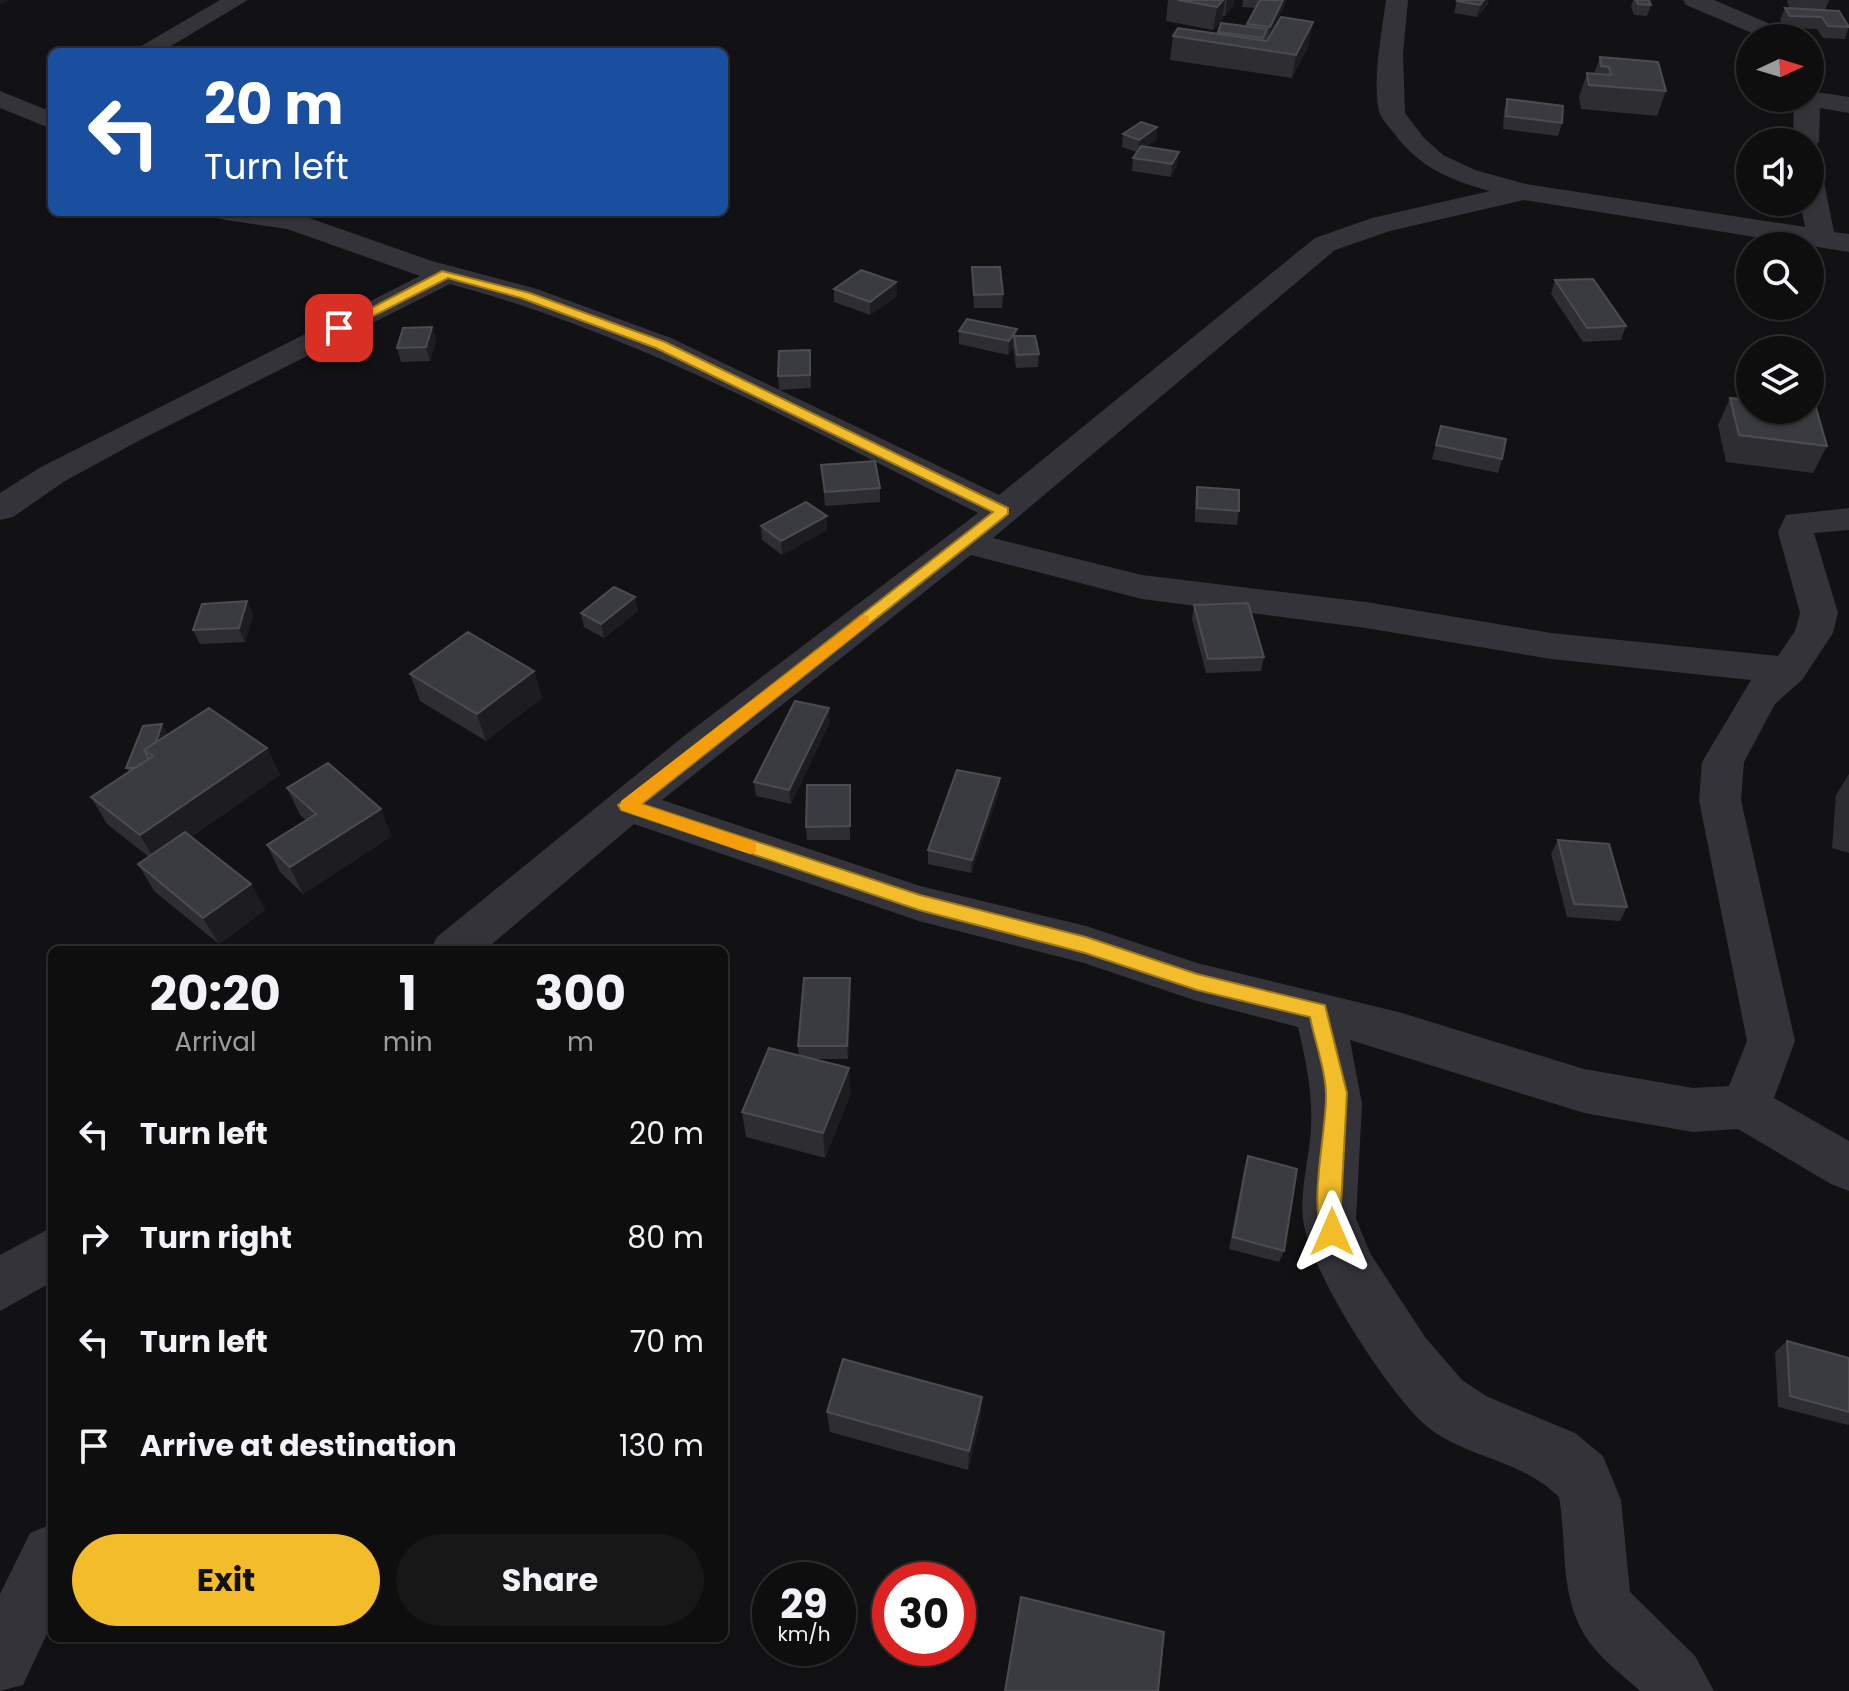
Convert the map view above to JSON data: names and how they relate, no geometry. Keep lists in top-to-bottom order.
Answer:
{
  "north": "right",
  "page": {
    "turn": ["20 m", "Turn left"],
    "eta": [
      "20:20",
      "Arrival",
      "1",
      "min",
      "300",
      "m"
    ],
    "list": [
      {
        "name": "Turn left",
        "value": "20 m"
      },
      {
        "name": "Turn right",
        "value": "80 m"
      },
      {
        "name": "Turn left",
        "value": "70 m"
      },
      {
        "name": "Arrive at destination",
        "value": "130 m"
      }
    ],
    "buttons": ["Exit", "Share"],
    "speed": "29 km/h",
    "limit": "30"
  }
}
